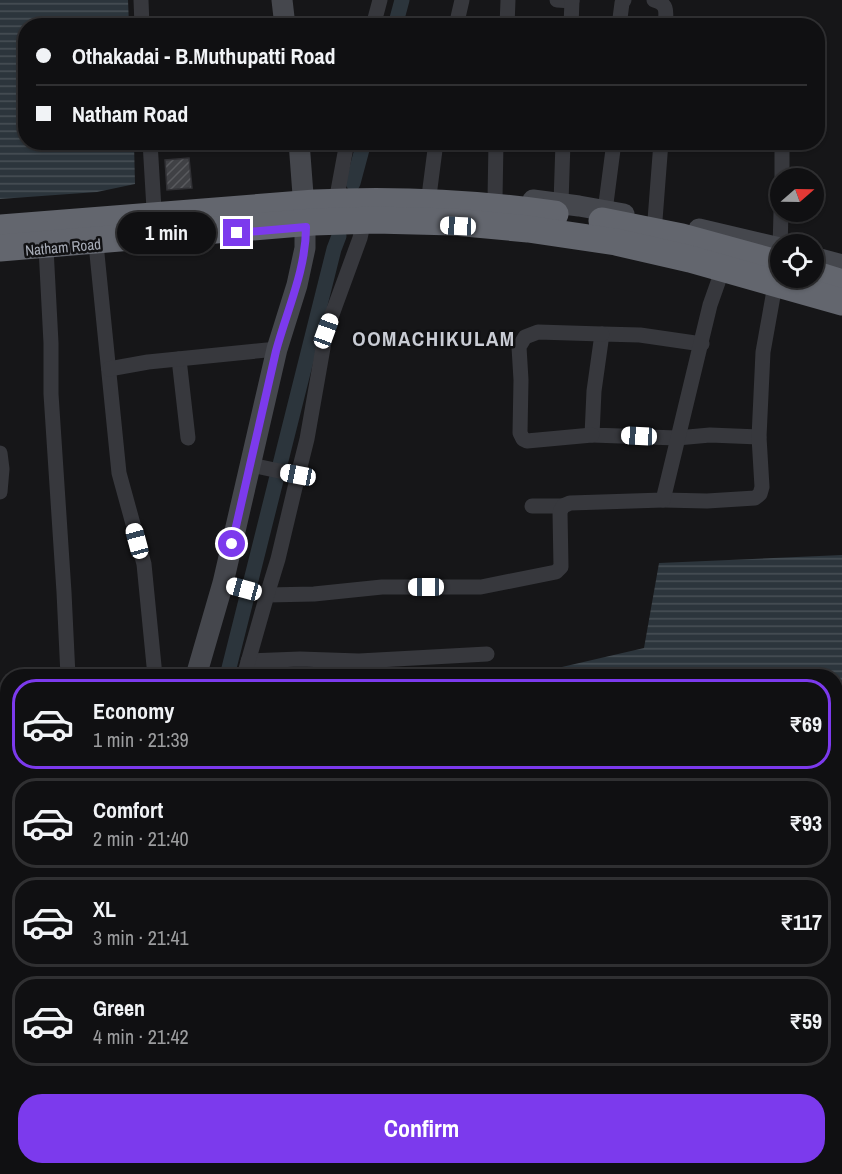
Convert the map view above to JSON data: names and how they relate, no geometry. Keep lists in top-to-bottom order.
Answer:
{
  "streets": {
    "main road": ["Natham Road"]
  },
  "districts": ["OOMACHIKULAM"],
  "north": "right",
  "page": {
    "banner": ["Othakadai - B.Muthupatti Road", "Natham Road"],
    "bubble": "1 min",
    "list": [
      {
        "name": "Economy",
        "note": "1 min · 21:39",
        "value": "₹69"
      },
      {
        "name": "Comfort",
        "note": "2 min · 21:40",
        "value": "₹93"
      },
      {
        "name": "XL",
        "note": "3 min · 21:41",
        "value": "₹117"
      },
      {
        "name": "Green",
        "note": "4 min · 21:42",
        "value": "₹59"
      }
    ],
    "buttons": "Confirm"
  }
}
